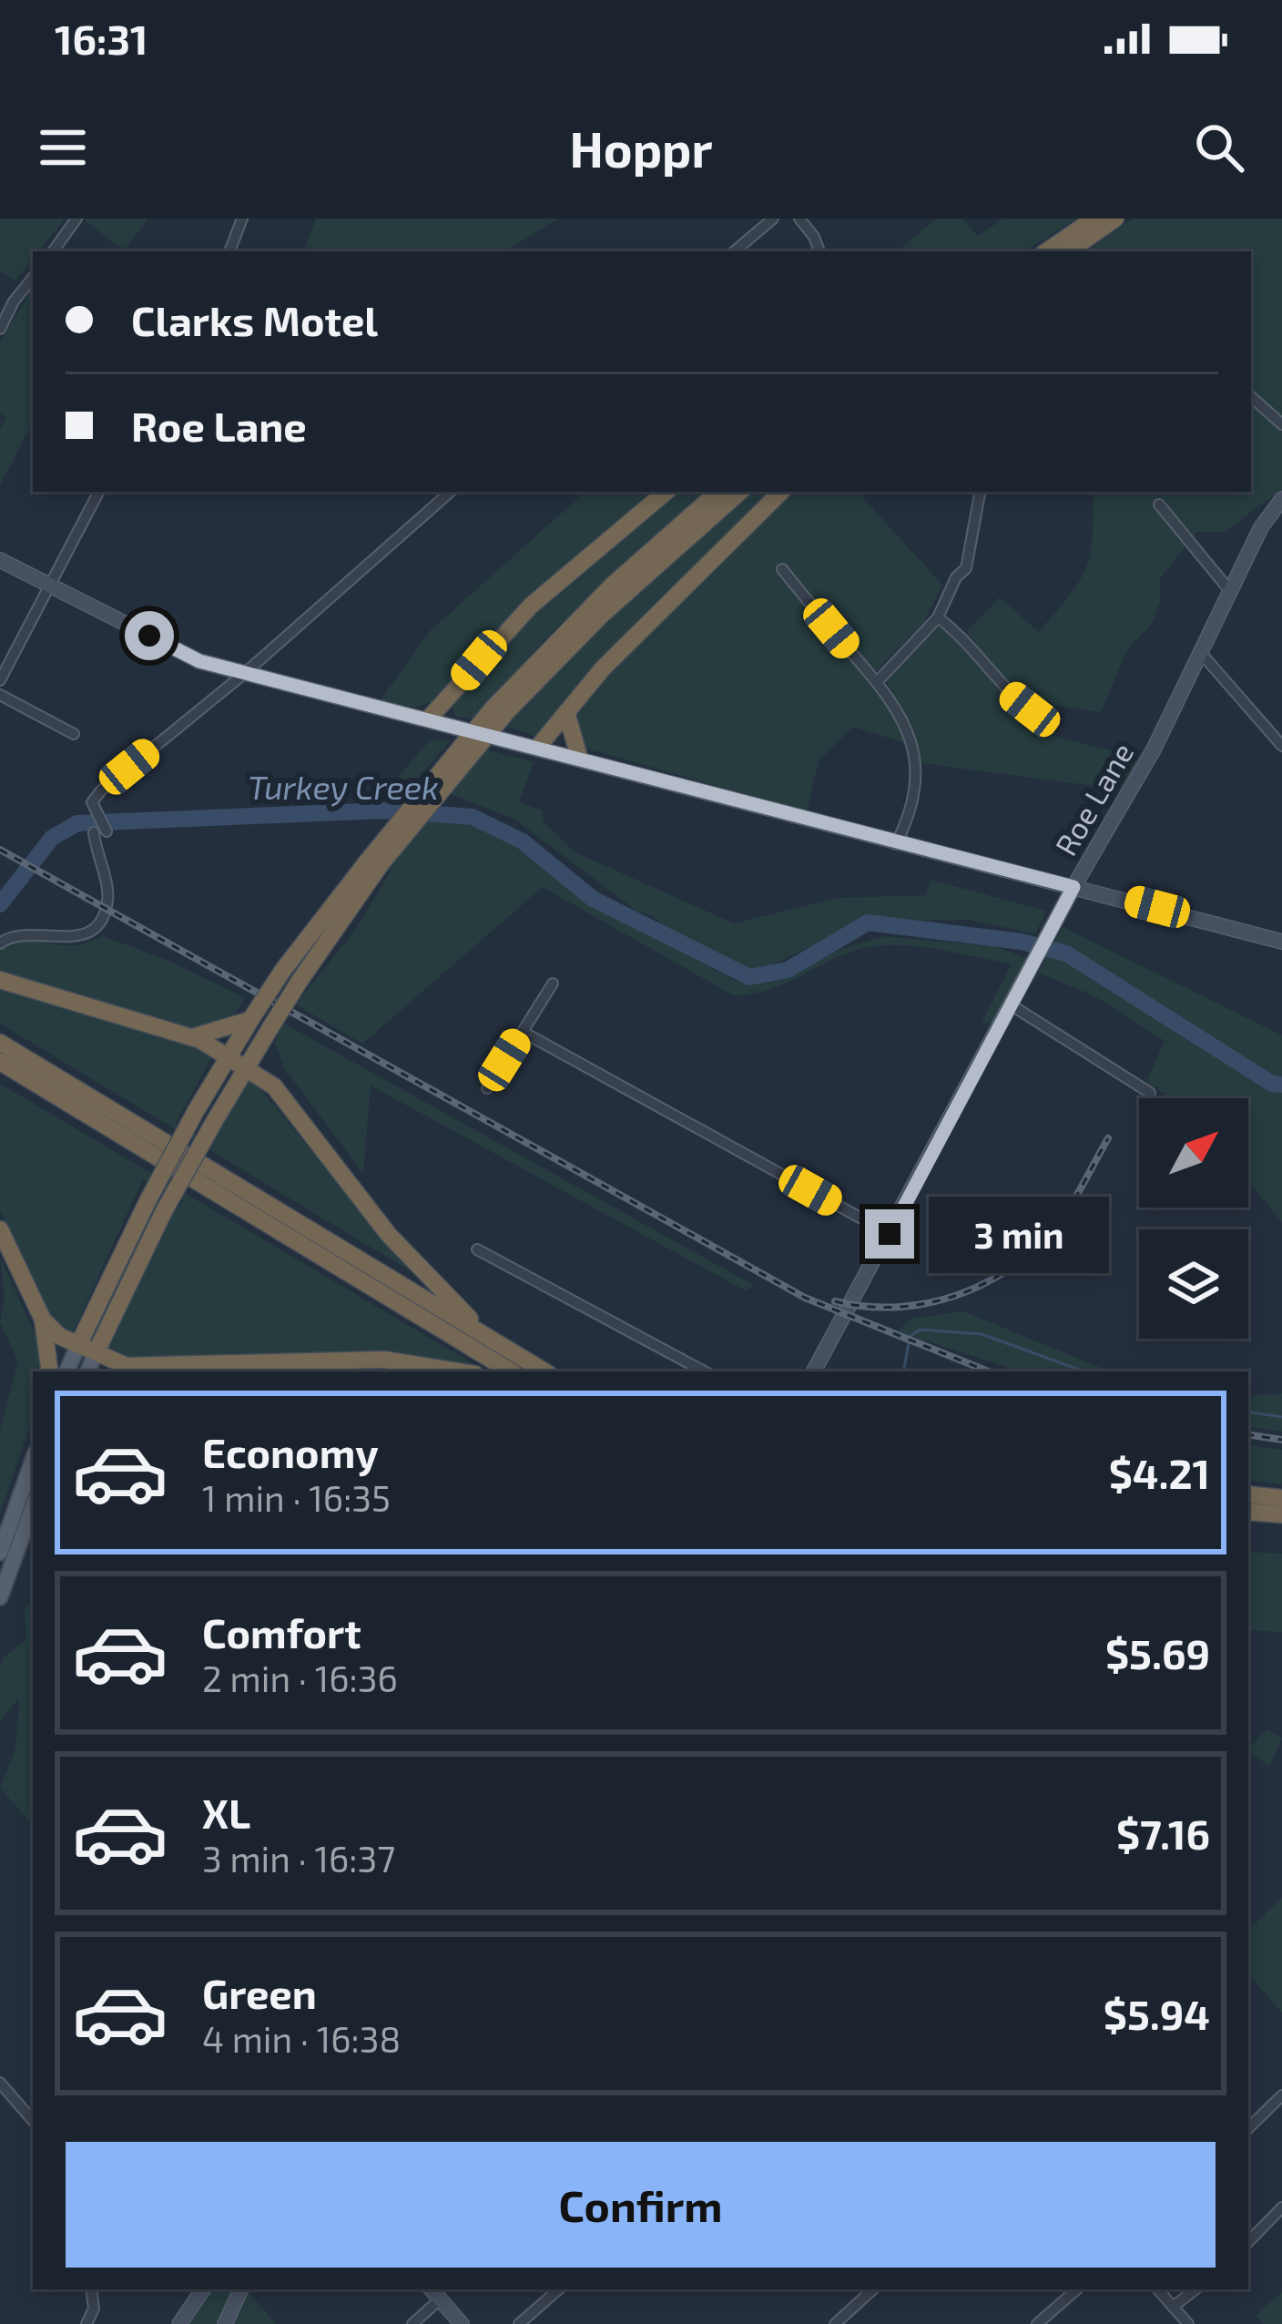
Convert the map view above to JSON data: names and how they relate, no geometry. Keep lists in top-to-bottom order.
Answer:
{
  "streets": {
    "main road": ["Roe Lane"]
  },
  "water": ["Turkey Creek"],
  "north": "top right",
  "page": {
    "status": "16:31",
    "header": "Hoppr",
    "banner": ["Clarks Motel", "Roe Lane"],
    "bubble": "3 min",
    "list": [
      {
        "name": "Economy",
        "note": "1 min · 16:35",
        "value": "$4.21"
      },
      {
        "name": "Comfort",
        "note": "2 min · 16:36",
        "value": "$5.69"
      },
      {
        "name": "XL",
        "note": "3 min · 16:37",
        "value": "$7.16"
      },
      {
        "name": "Green",
        "note": "4 min · 16:38",
        "value": "$5.94"
      }
    ],
    "buttons": "Confirm"
  }
}
